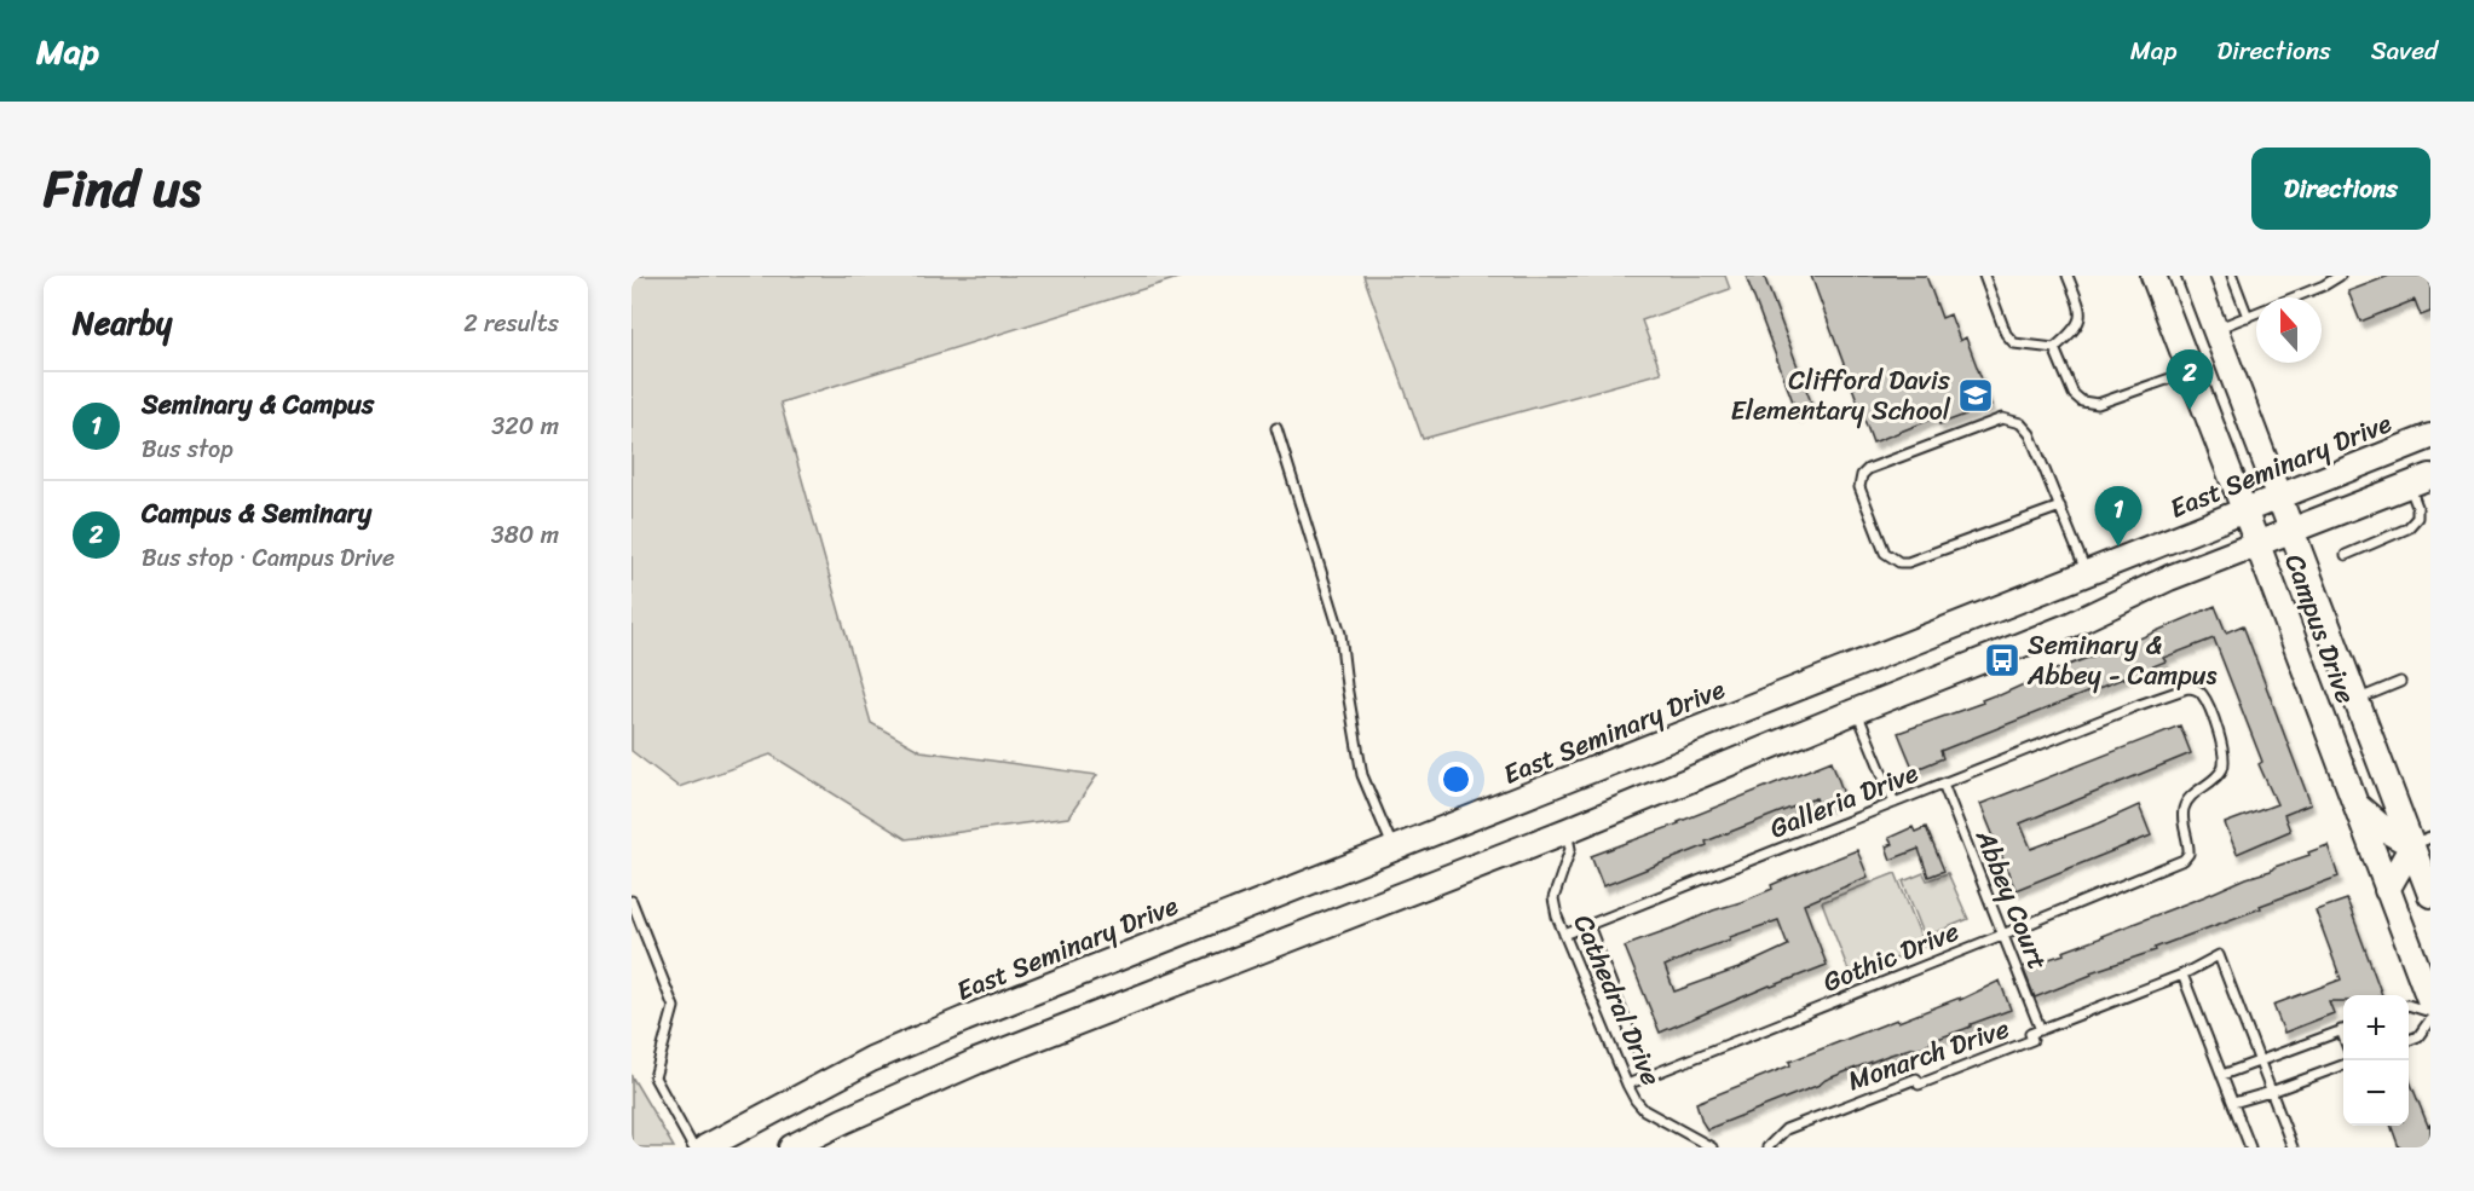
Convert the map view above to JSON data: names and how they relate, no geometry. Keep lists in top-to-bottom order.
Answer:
{
  "streets": {
    "main road": ["East Seminary Drive", "Campus Drive"],
    "lane": [
      "Galleria Drive",
      "Abbey Court",
      "Gothic Drive",
      "Cathedral Drive",
      "Monarch Drive"
    ]
  },
  "crossings": [
    ["East Seminary Drive", "Campus Drive"],
    ["Galleria Drive", "Abbey Court"],
    ["Galleria Drive", "Gothic Drive"],
    ["Galleria Drive", "Cathedral Drive"],
    ["Abbey Court", "Gothic Drive"],
    ["Abbey Court", "Monarch Drive"],
    ["Gothic Drive", "Cathedral Drive"]
  ],
  "places": {
    "school or university": ["Clifford Davis Elementary School"],
    "bus stop": ["Seminary & Abbey - Campus"]
  },
  "north": "top",
  "page": {
    "header": "Map",
    "nav": ["Map", "Directions", "Saved"],
    "title": "Find us",
    "buttons": "Directions",
    "heading": ["Nearby", "2 results"],
    "pins": ["2", "1"],
    "list": [
      {
        "mark": "1",
        "name": "Seminary & Campus",
        "note": "Bus stop",
        "value": "320 m"
      },
      {
        "mark": "2",
        "name": "Campus & Seminary",
        "note": "Bus stop · Campus Drive",
        "value": "380 m"
      }
    ],
    "map_buttons": ["+", "−"]
  }
}
